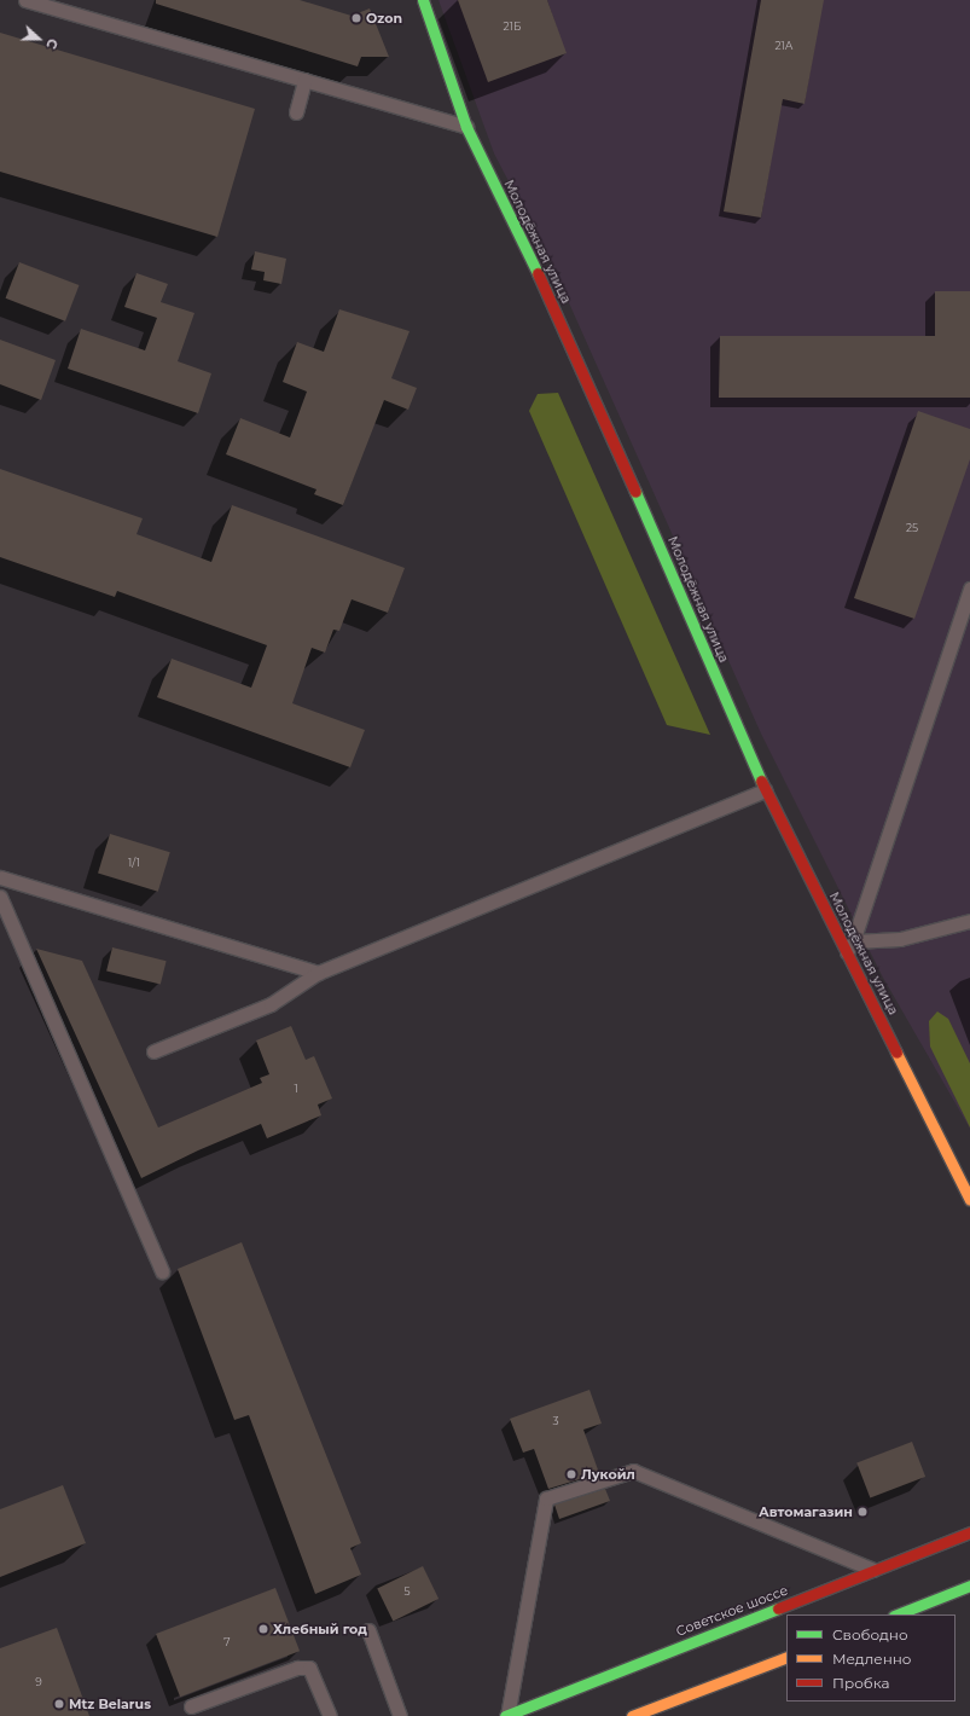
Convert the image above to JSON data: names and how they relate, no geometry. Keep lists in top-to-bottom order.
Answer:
{
  "streets": {
    "main road": ["Молодёжная улица", "Советское шоссе"]
  },
  "places": [
    "Ozon",
    "Лукойл",
    "Автомагазин",
    "Хлебный год",
    "Mtz Belarus"
  ],
  "house_numbers": [
    "21Б",
    "21А",
    "25",
    "1/1",
    "1",
    "3",
    "5",
    "7",
    "9"
  ],
  "legend": ["Свободно", "Медленно", "Пробка"],
  "north": "right"
}
